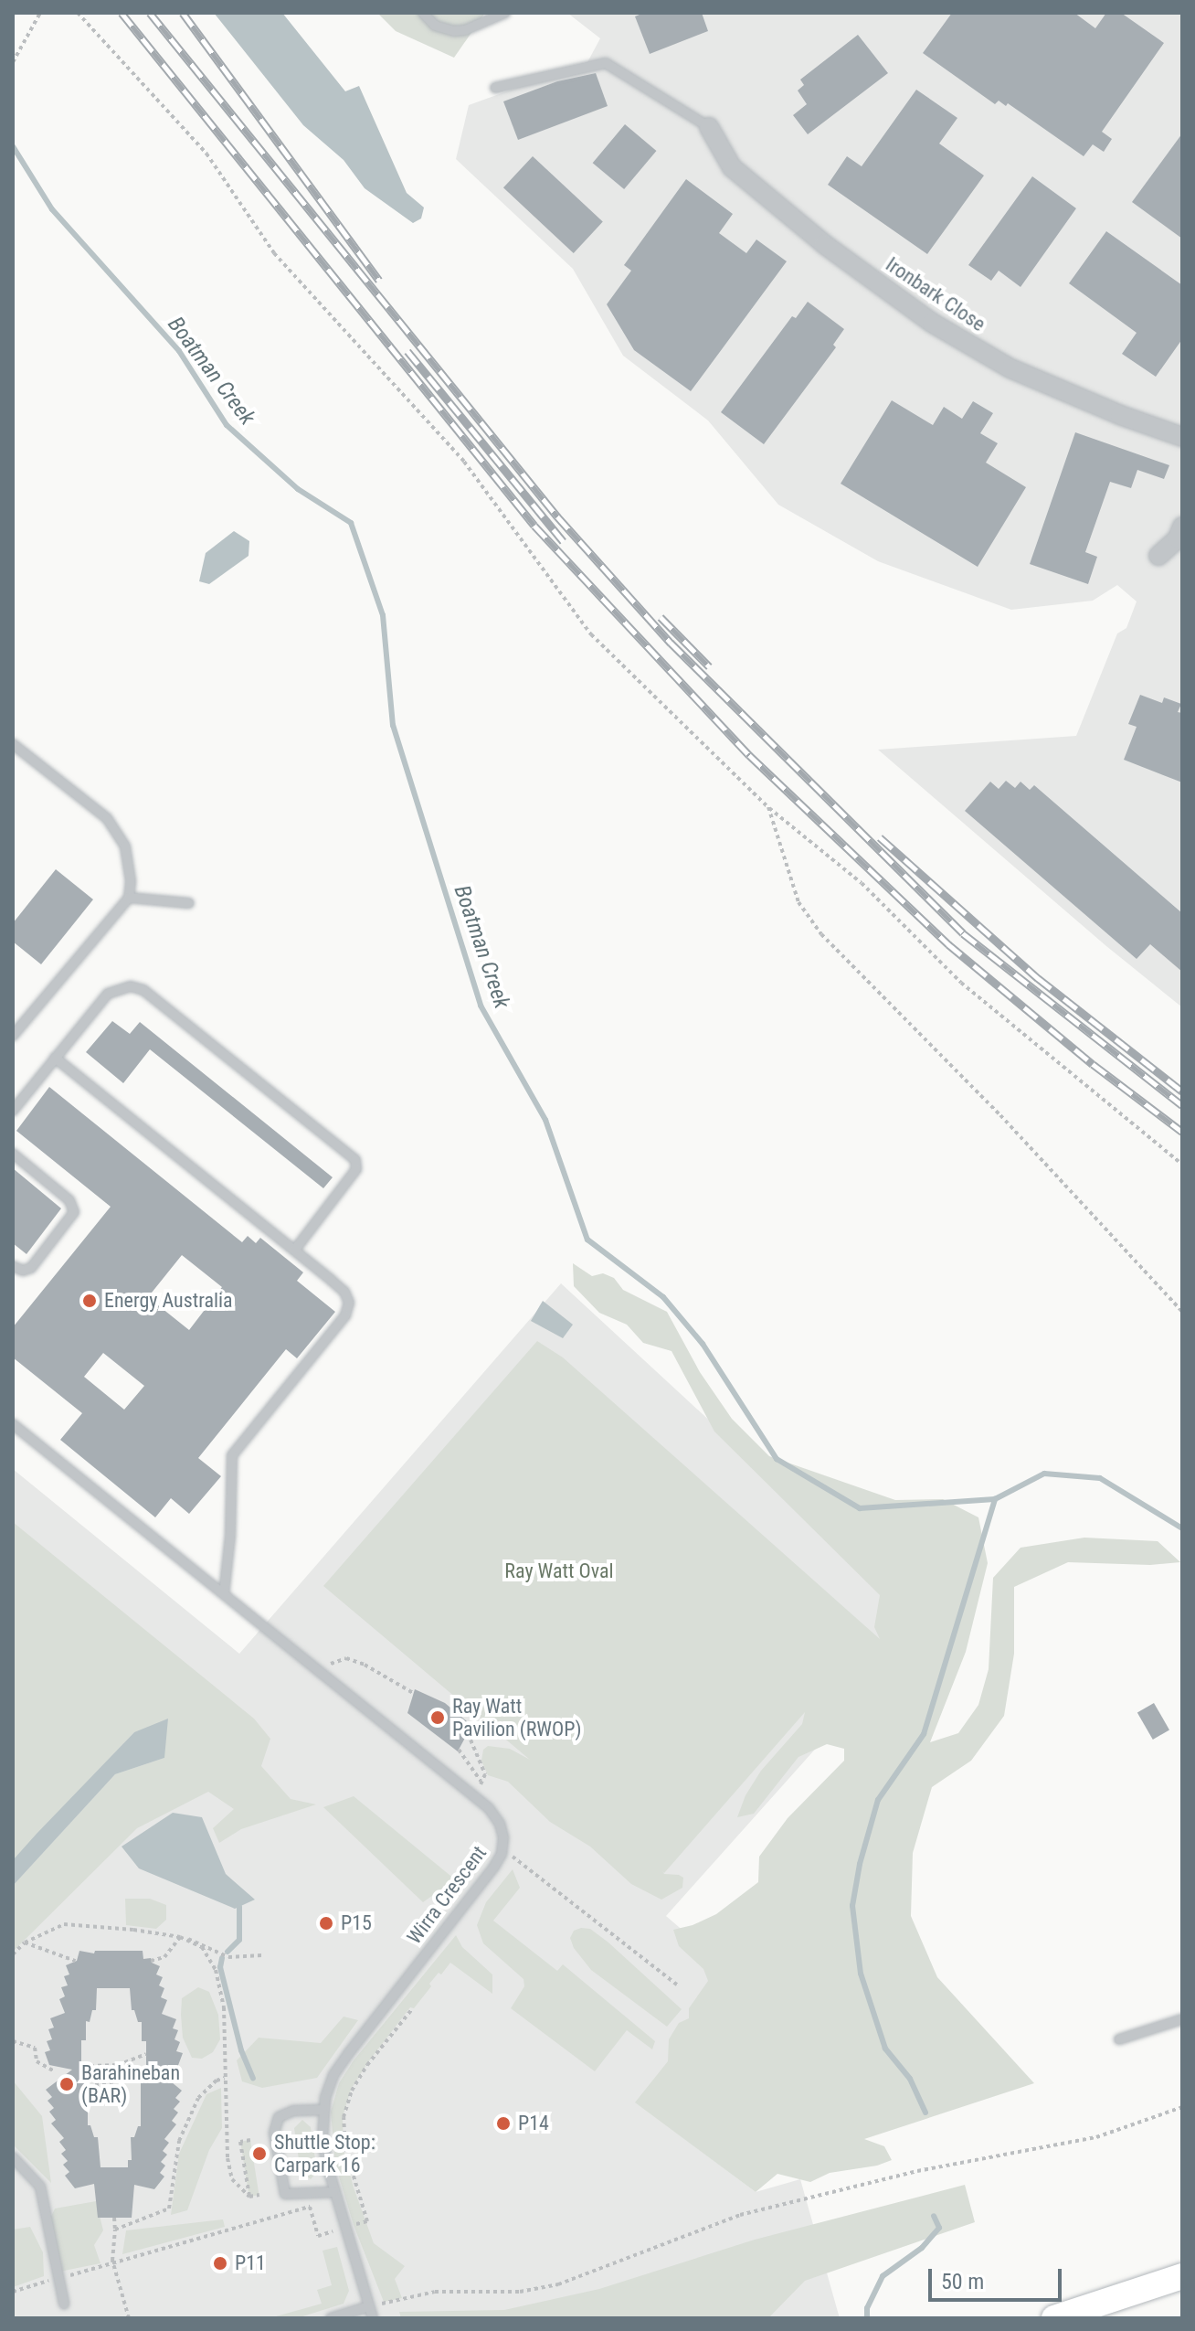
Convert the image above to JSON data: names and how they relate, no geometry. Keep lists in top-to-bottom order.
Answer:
{
  "streets": {
    "street": ["Ironbark Close"],
    "lane": ["Wirra Crescent"]
  },
  "water": ["Boatman Creek"],
  "parks": ["Ray Watt Oval"],
  "places": [
    "Energy Australia",
    "Ray Watt Pavilion (RWOP)",
    "P15",
    "Barahineban (BAR)",
    "P14",
    "Shuttle Stop: Carpark 16",
    "P11"
  ],
  "scale_bar": "50 m"
}
